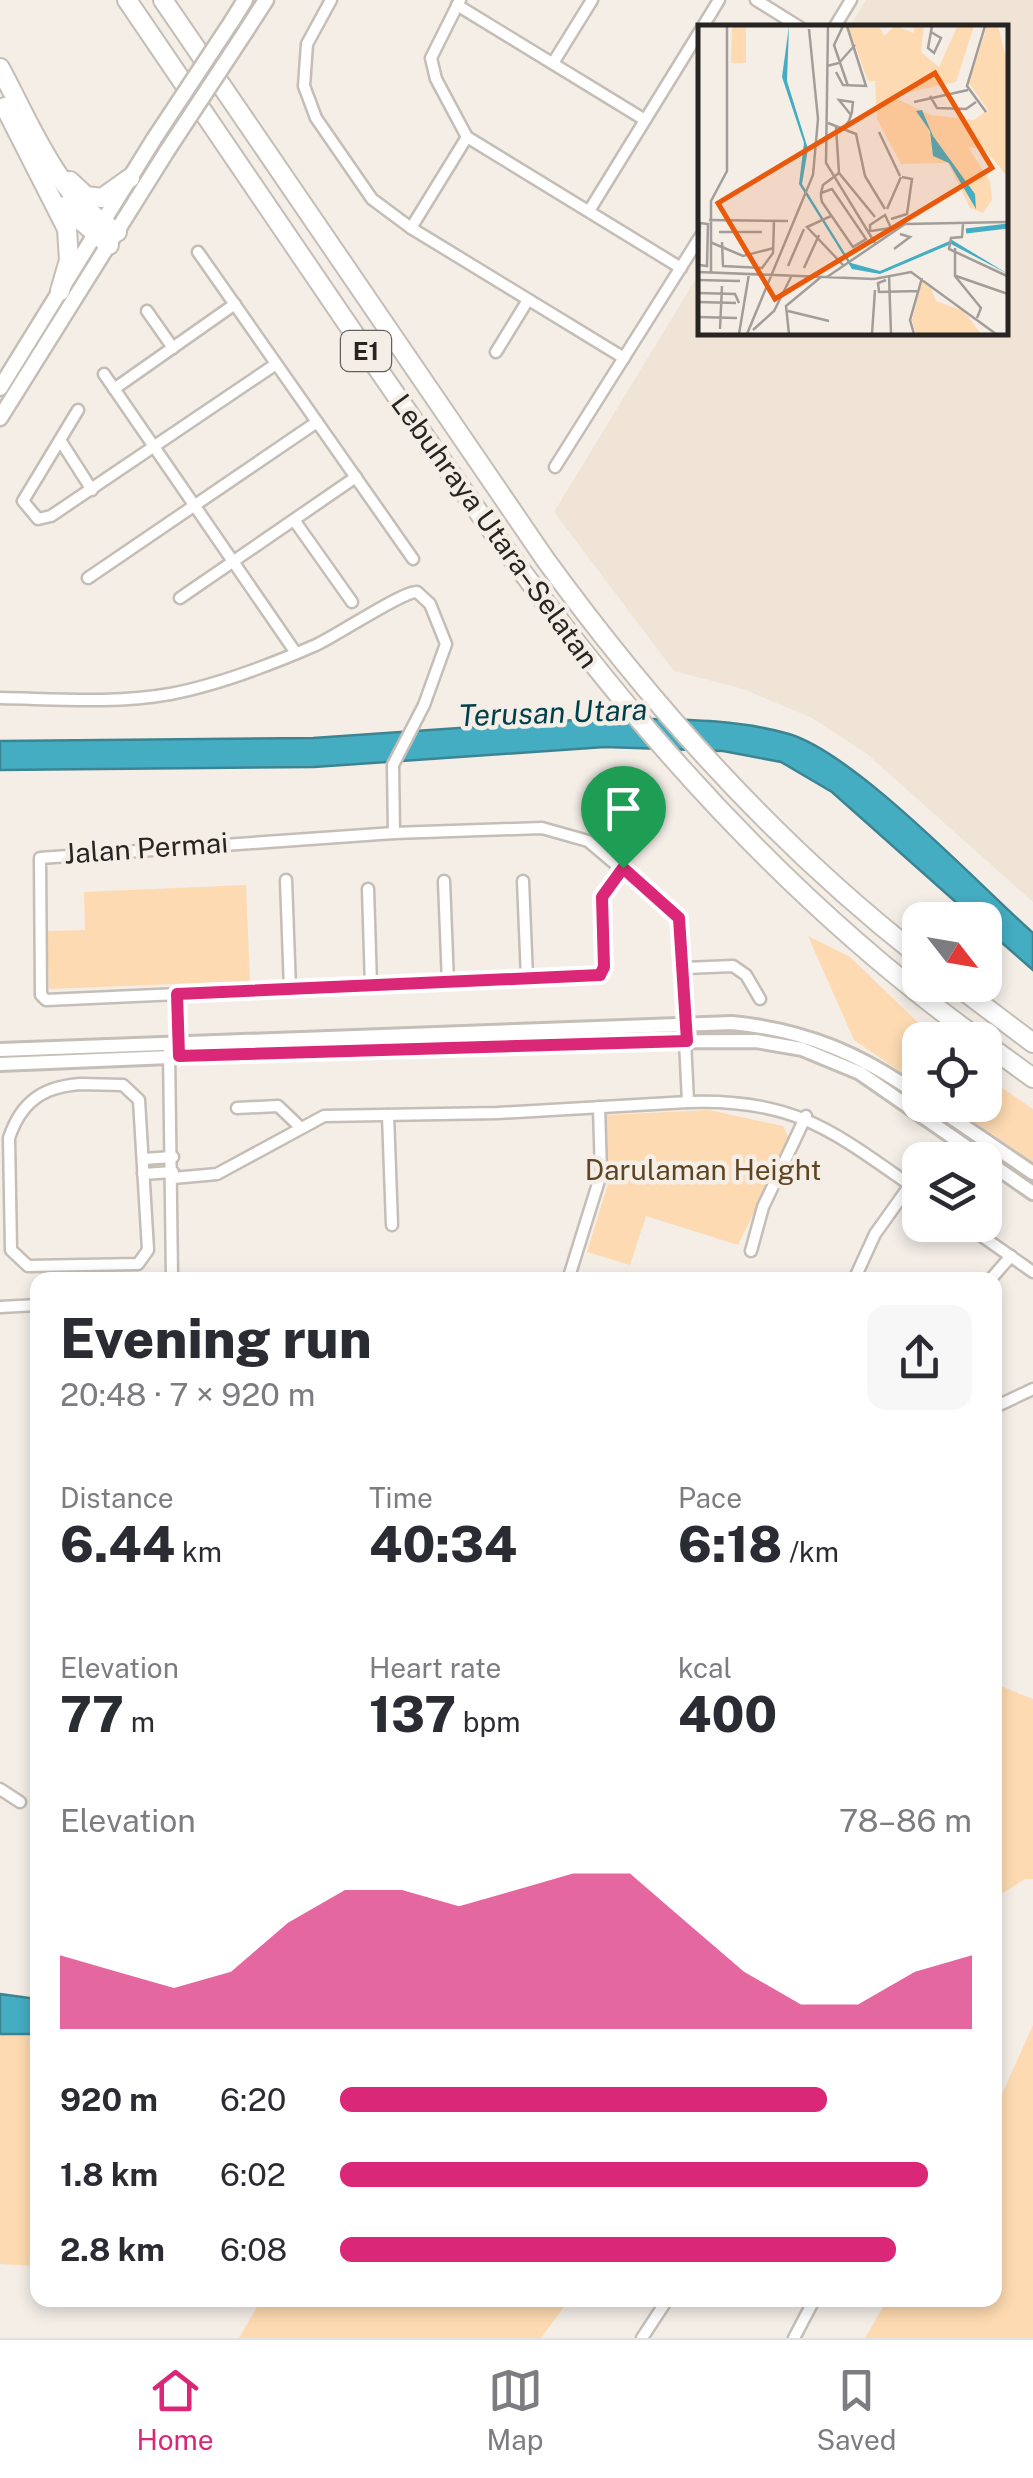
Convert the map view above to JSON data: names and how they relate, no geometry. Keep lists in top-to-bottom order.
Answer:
{
  "streets": {
    "highway": ["E1", "Lebuhraya Utara–Selatan"],
    "street": ["Jalan Permai"]
  },
  "water": ["Terusan Utara"],
  "parks": ["Darulaman Height"],
  "north": "bottom right",
  "page": {
    "heading": ["Evening run", "20:48 · 7 × 920 m"],
    "stats": [
      ["Distance", "6.44 km"],
      ["Time", "40:34"],
      ["Pace", "6:18 /km"],
      ["Elevation", "77 m"],
      ["Heart rate", "137 bpm"],
      ["kcal", "400"]
    ],
    "chart": ["Elevation", "78–86 m"],
    "list": [
      {
        "name": "920 m",
        "note": "6:20"
      },
      {
        "name": "1.8 km",
        "note": "6:02"
      },
      {
        "name": "2.8 km",
        "note": "6:08"
      }
    ],
    "tabs": ["Home", "Map", "Saved"]
  }
}
